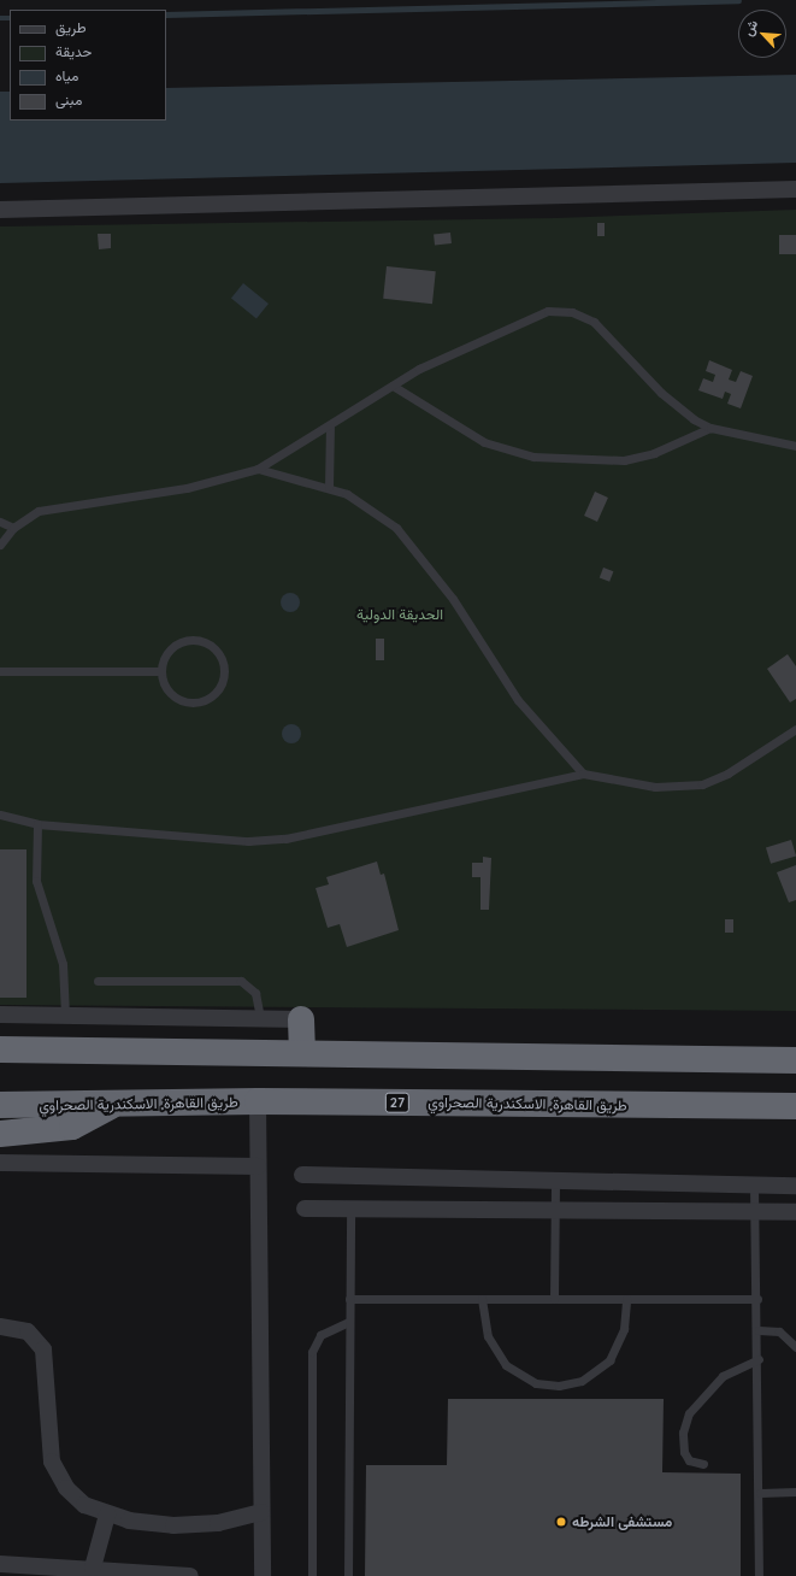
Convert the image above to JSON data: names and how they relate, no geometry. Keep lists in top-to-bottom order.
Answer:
{
  "streets": {
    "highway": ["27", "طريق القاهرة, الاسكندرية الصحراوي"]
  },
  "parks": ["الحديقة الدولية"],
  "places": ["مستشفى الشرطه"],
  "legend": [
    "طريق",
    "حديقة",
    "مياه",
    "مبنى"
  ],
  "north": "top left"
}
